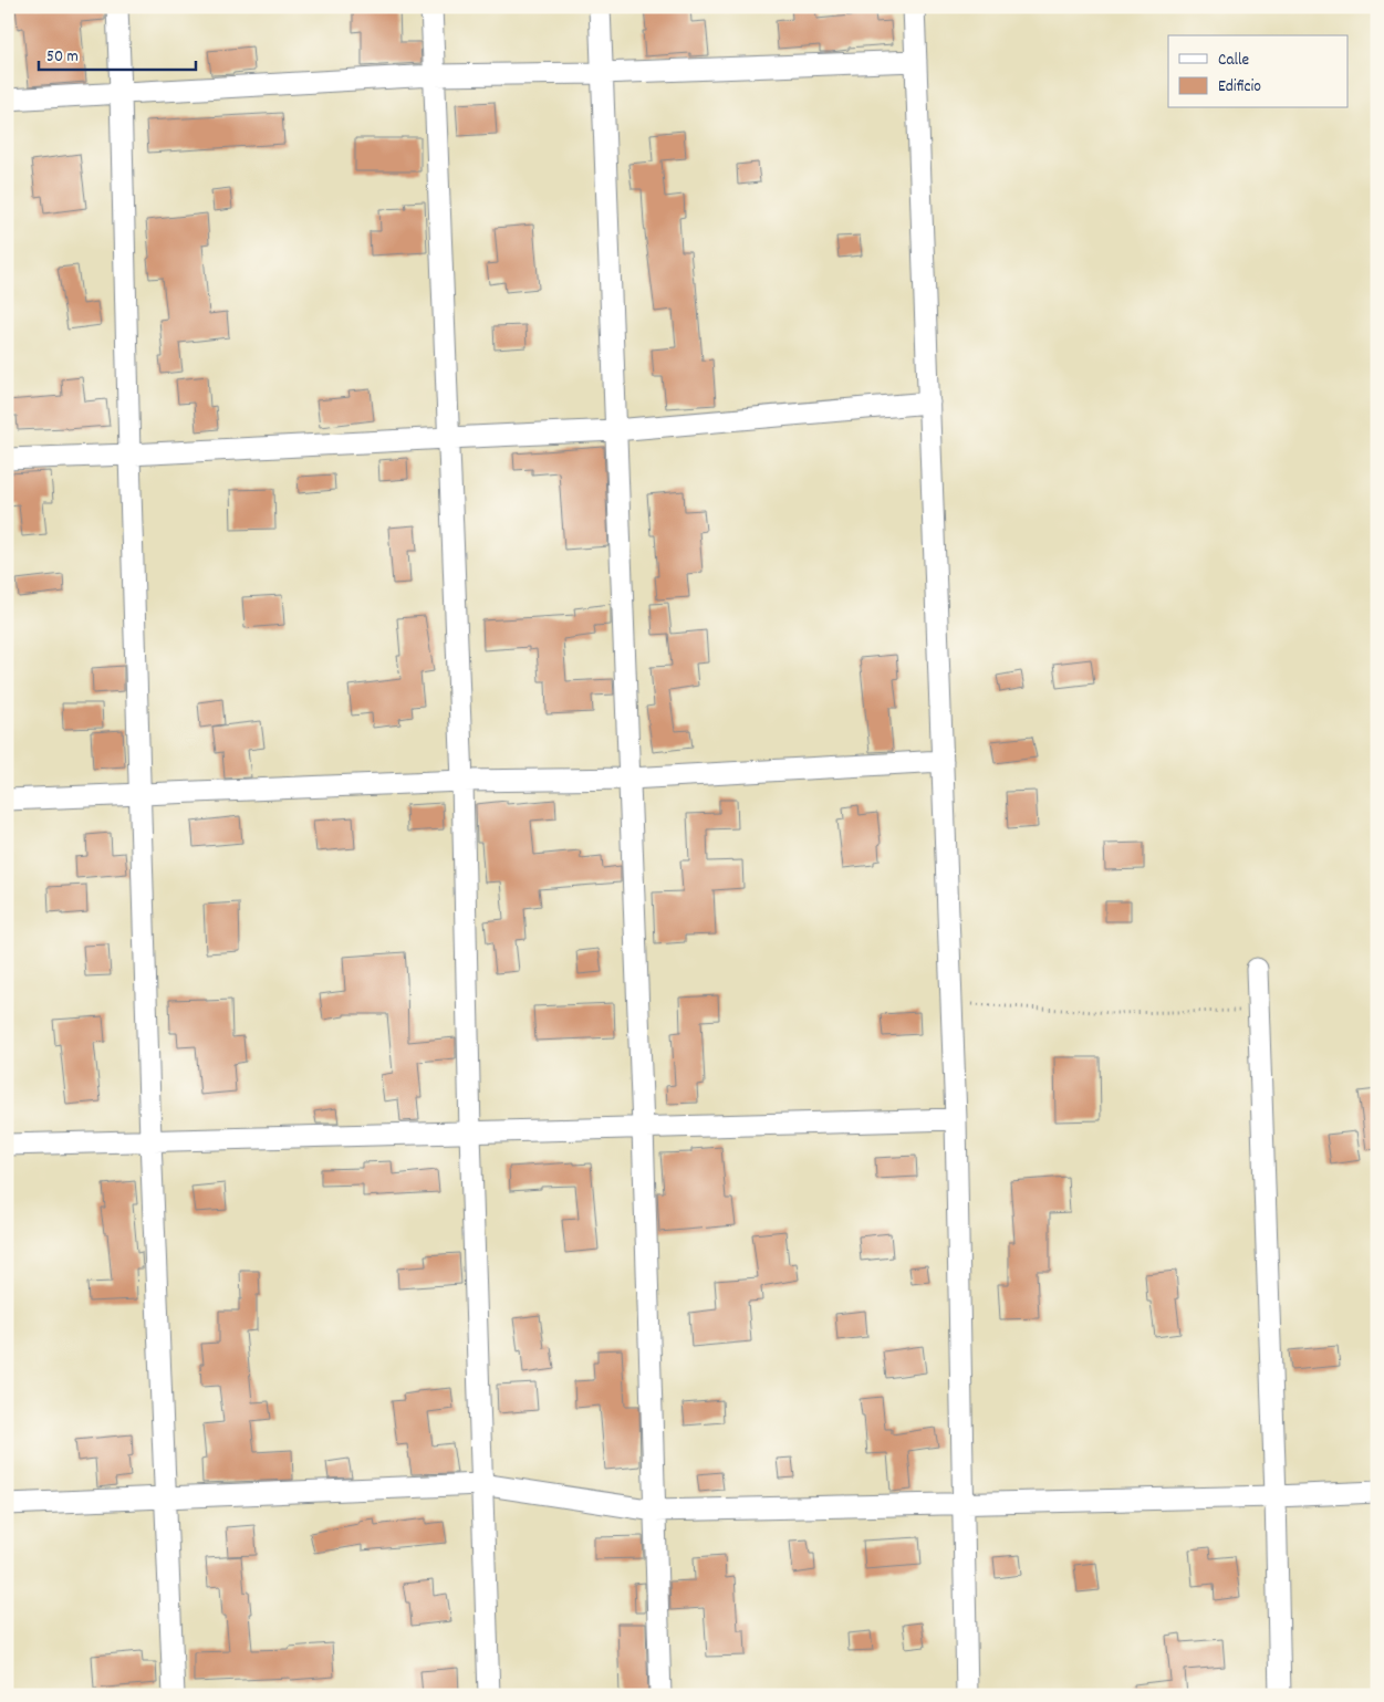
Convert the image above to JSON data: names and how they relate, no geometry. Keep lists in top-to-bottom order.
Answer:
{
  "legend": ["Calle", "Edificio"],
  "scale_bar": "50 m"
}
